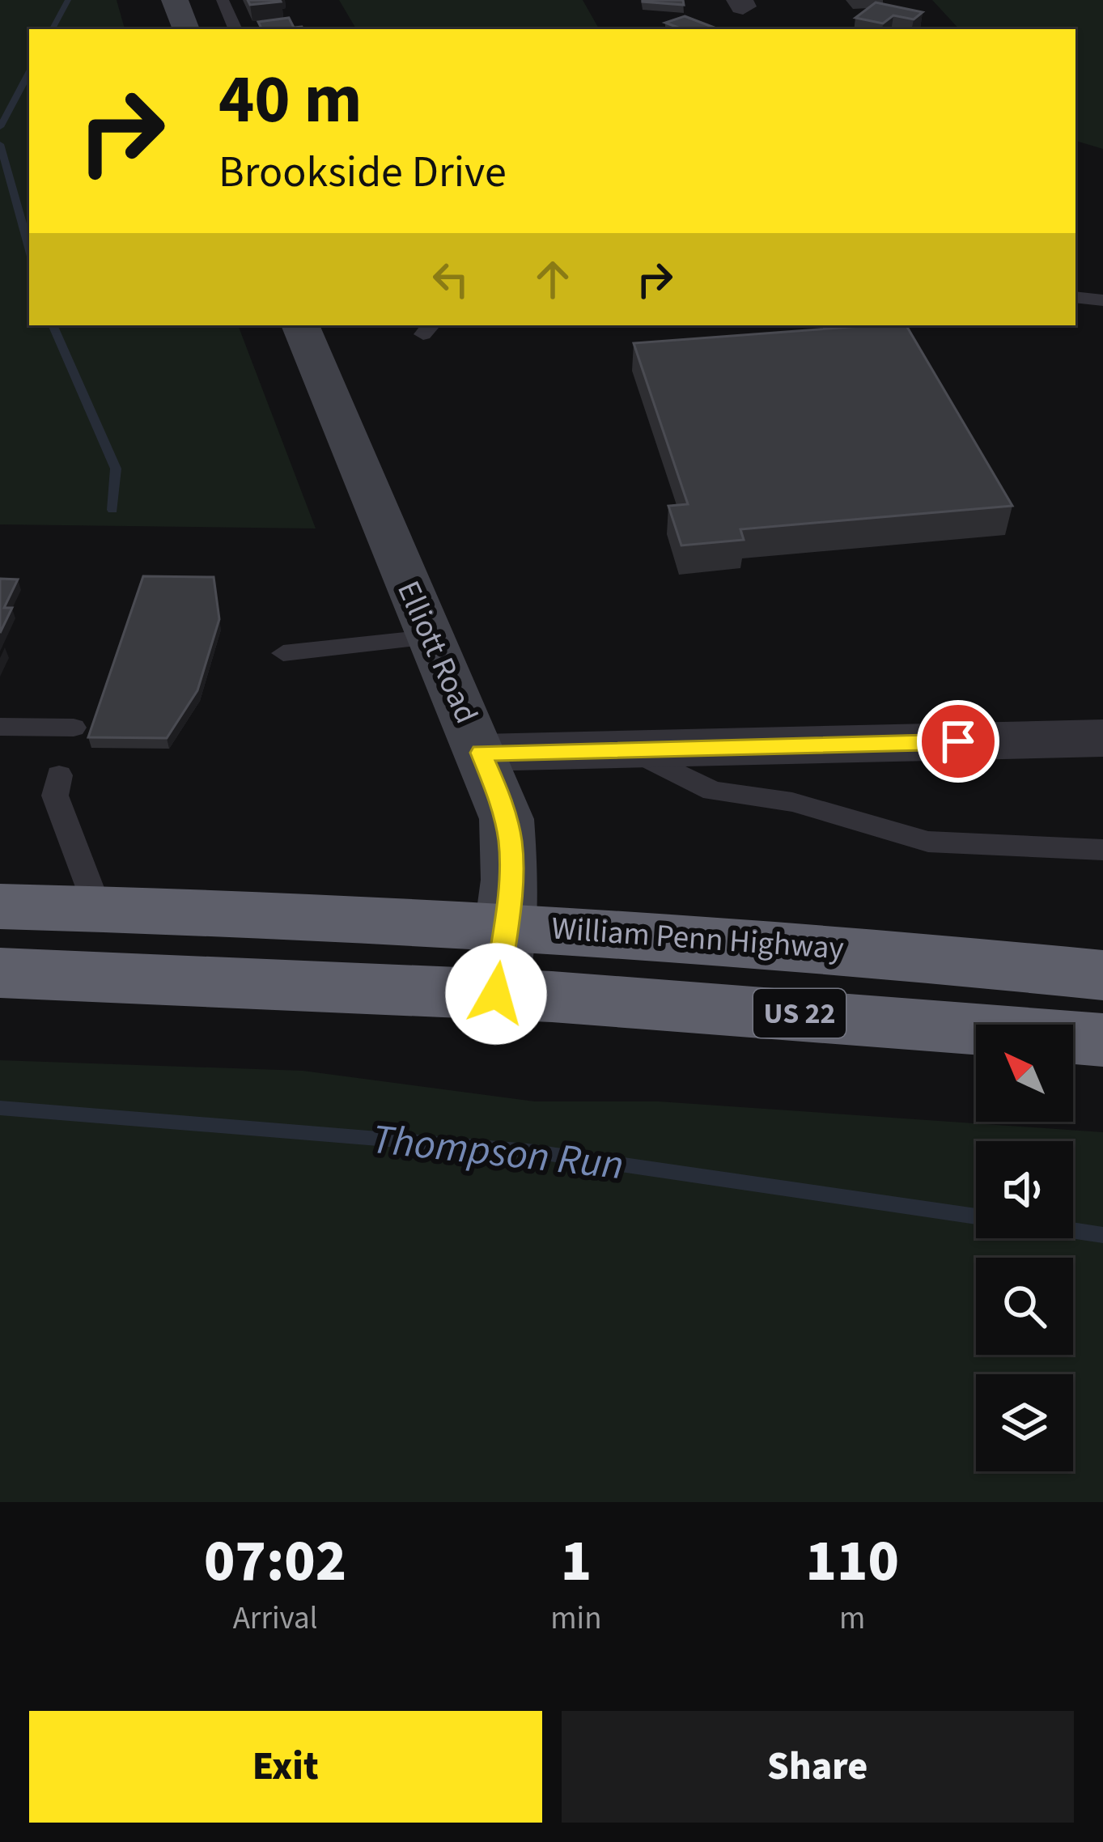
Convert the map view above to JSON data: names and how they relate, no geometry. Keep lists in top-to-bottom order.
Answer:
{
  "streets": {
    "highway": ["William Penn Highway", "US 22"],
    "street": ["Elliott Road"]
  },
  "crossings": [
    ["Elliott Road", "William Penn Highway"],
    ["Elliott Road", "US 22"]
  ],
  "water": ["Thompson Run"],
  "north": "top left",
  "page": {
    "turn": ["40 m", "Brookside Drive"],
    "eta": [
      "07:02",
      "Arrival",
      "1",
      "min",
      "110",
      "m"
    ],
    "buttons": ["Exit", "Share"]
  }
}
